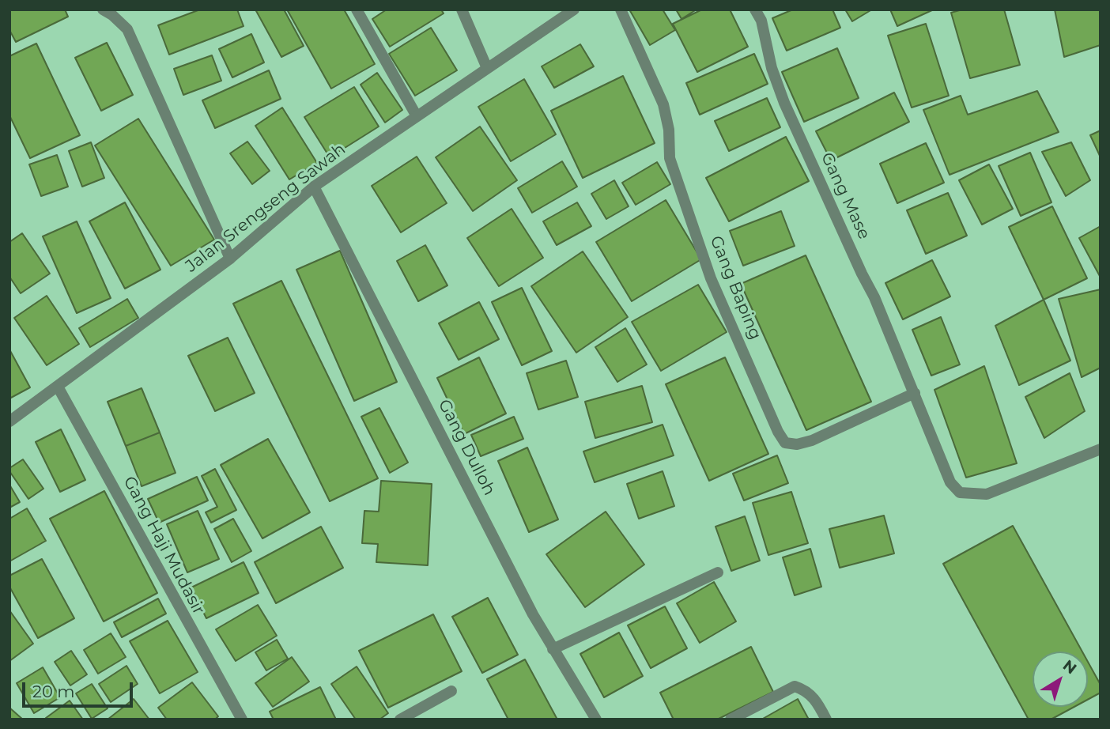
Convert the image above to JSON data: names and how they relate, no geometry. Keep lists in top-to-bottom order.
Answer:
{
  "streets": {
    "street": [
      "Gang Mase",
      "Jalan Srengseng Sawah",
      "Gang Baping",
      "Gang Dulloh",
      "Gang Haji Mudasir"
    ]
  },
  "crossings": [
    ["Gang Mase", "Gang Baping"],
    ["Jalan Srengseng Sawah", "Gang Dulloh"],
    ["Jalan Srengseng Sawah", "Gang Haji Mudasir"]
  ],
  "scale_bar": "20 m",
  "north": "top right"
}
